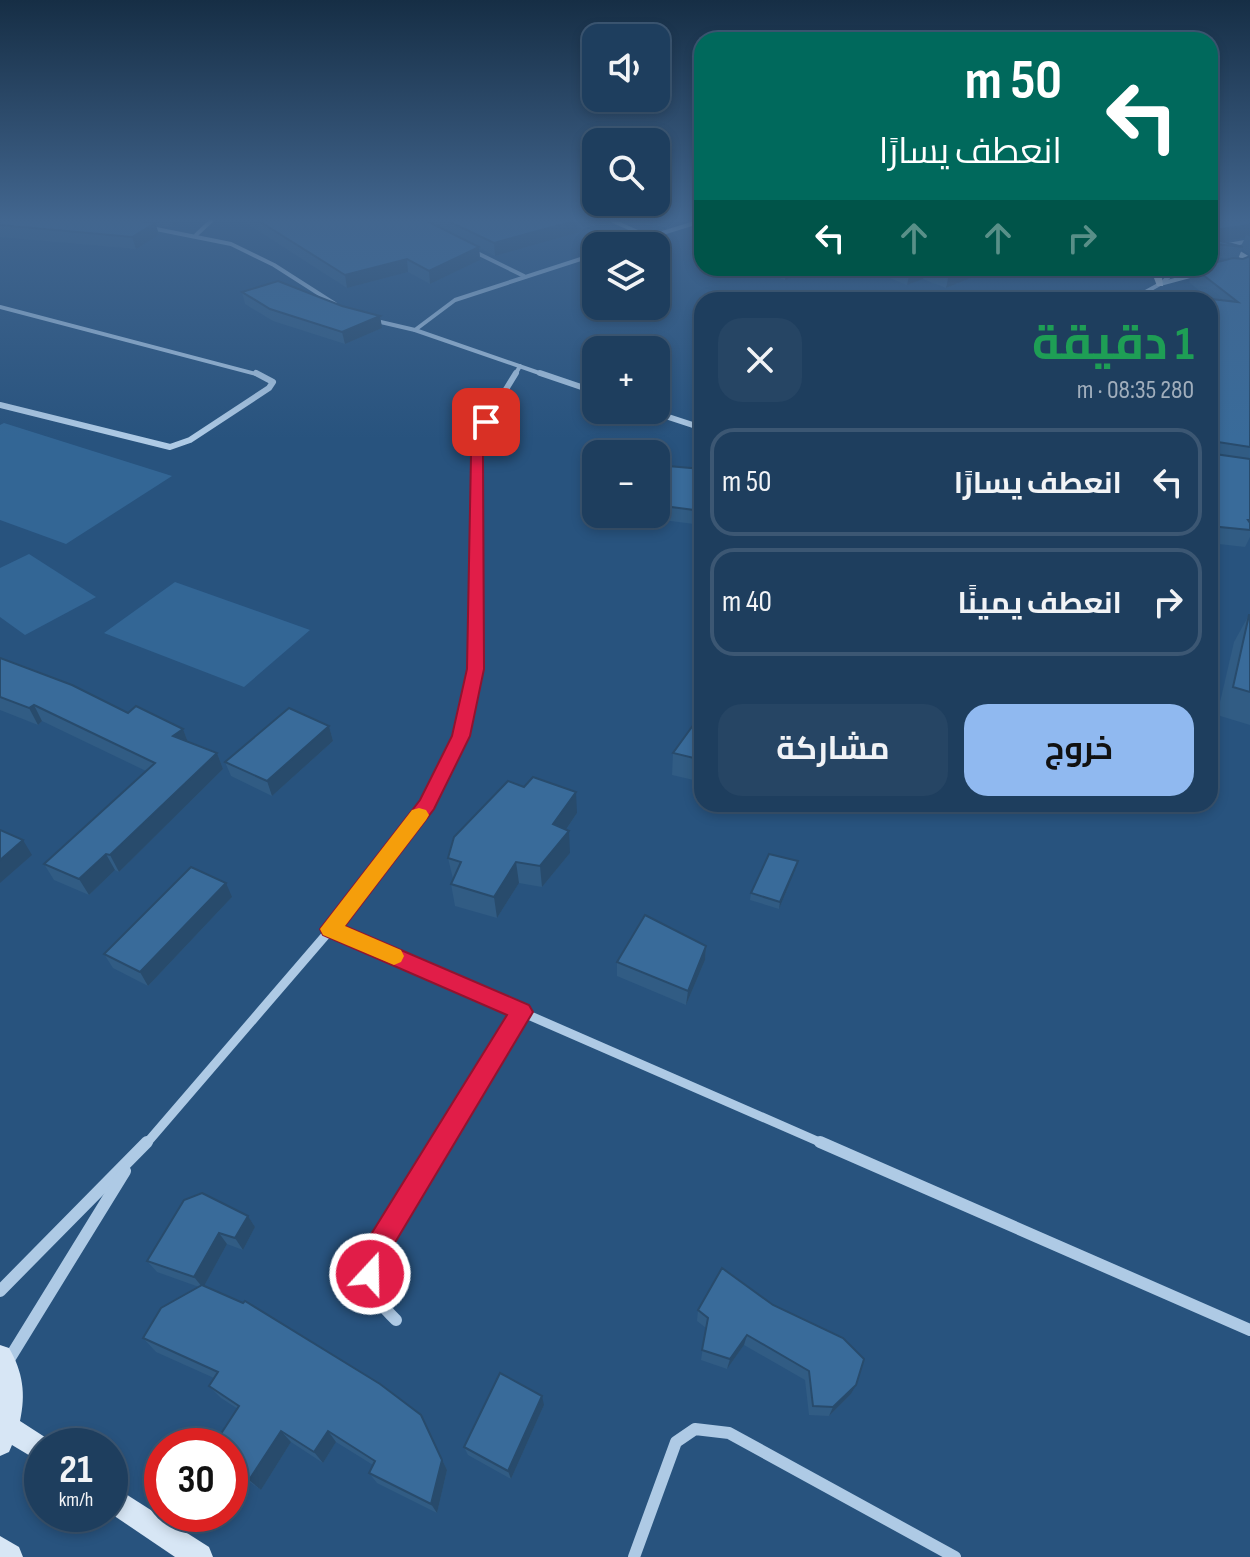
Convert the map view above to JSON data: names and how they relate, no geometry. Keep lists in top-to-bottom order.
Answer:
{
  "page": {
    "map_buttons": ["+", "−"],
    "turn": ["50 m", "انعطف يسارًا"],
    "heading": ["1 دقيقة", "280 m · 08:35"],
    "list": [
      {
        "name": "انعطف يسارًا",
        "value": "50 m"
      },
      {
        "name": "انعطف يمينًا",
        "value": "40 m"
      }
    ],
    "buttons": ["خروج", "مشاركة"],
    "speed": "21 km/h",
    "limit": "30"
  }
}
